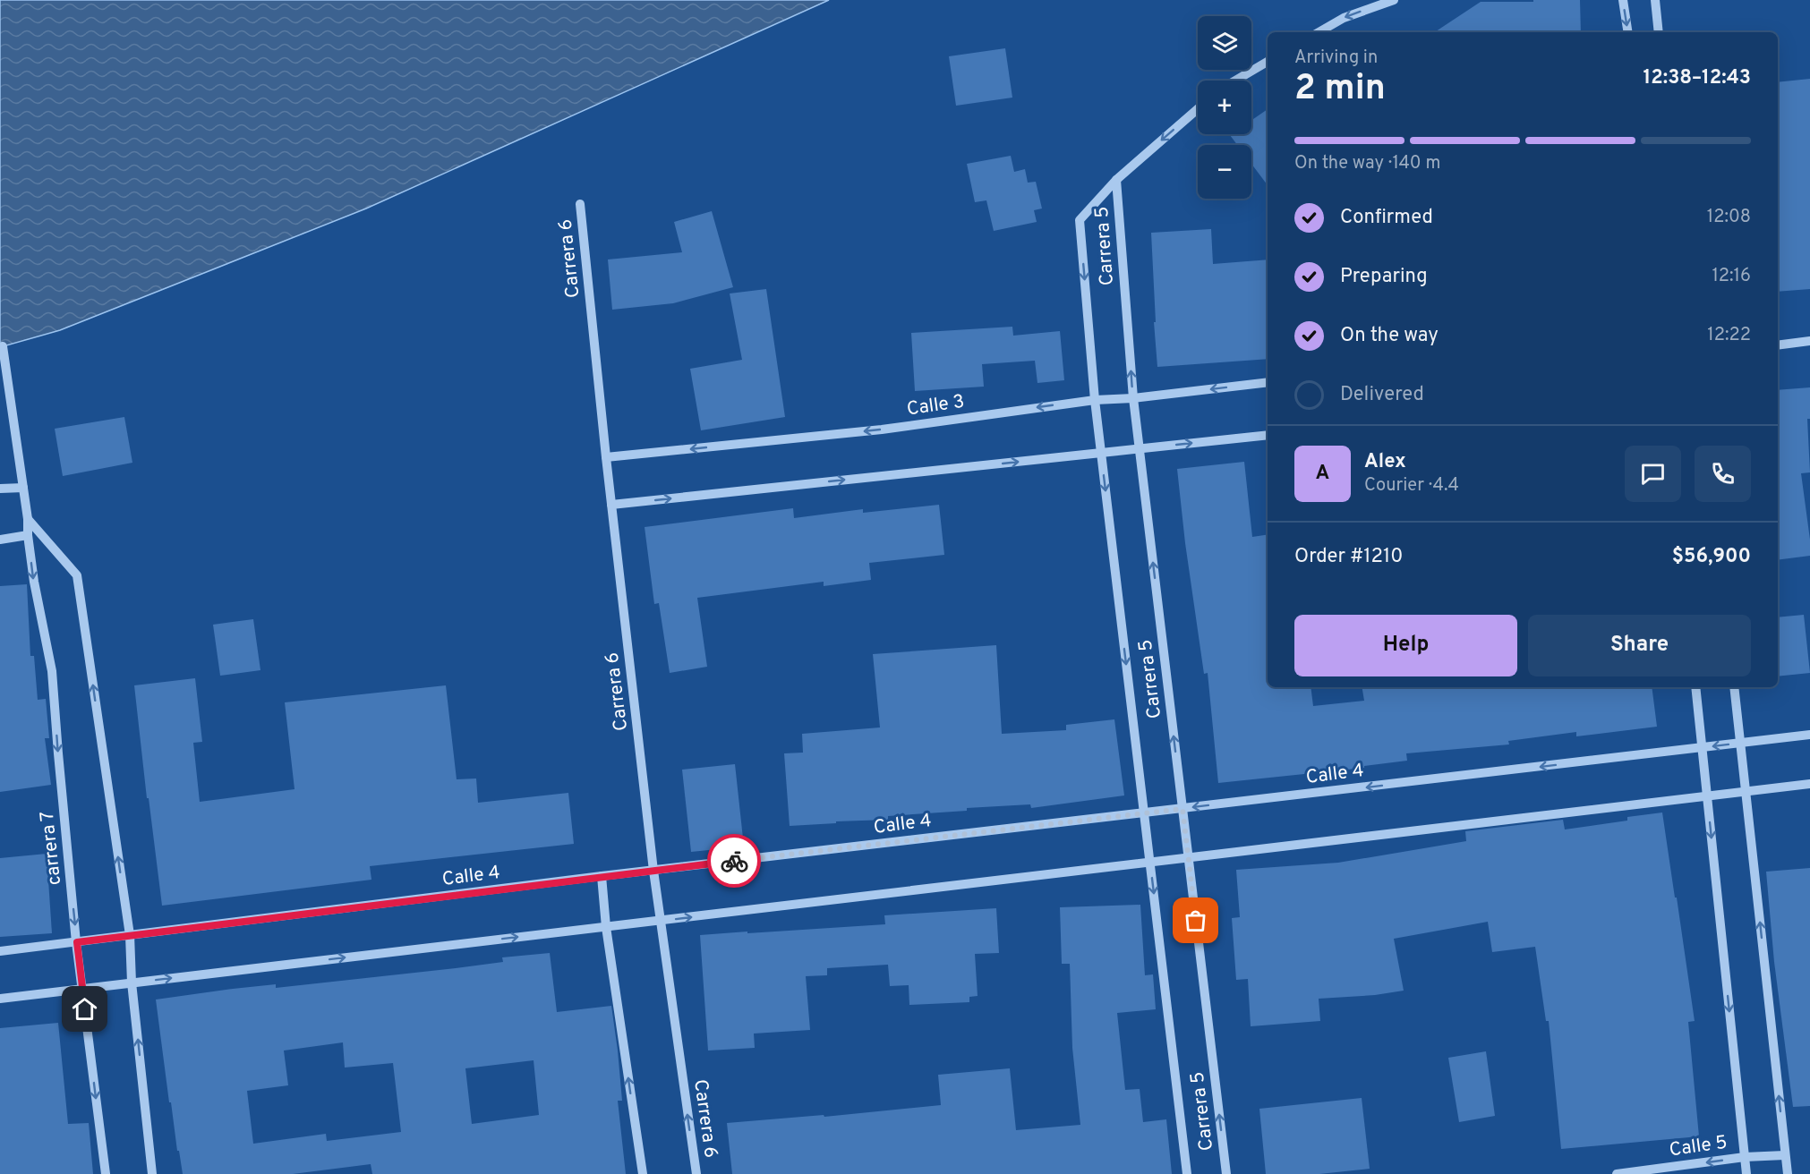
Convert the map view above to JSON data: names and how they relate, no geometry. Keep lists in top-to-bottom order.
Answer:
{
  "streets": {
    "street": [
      "Carrera 5",
      "Carrera 6",
      "Calle 3",
      "Calle 4",
      "carrera 7",
      "Calle 5"
    ]
  },
  "crossings": [
    ["Carrera 5", "Calle 3"],
    ["Carrera 5", "Calle 4"],
    ["Carrera 6", "Calle 3"],
    ["Carrera 6", "Calle 4"],
    ["Calle 4", "carrera 7"]
  ],
  "one_way": ["Calle 5"],
  "page": {
    "map_buttons": ["+", "−"],
    "heading": ["2 min", "Arriving in", "12:38–12:43"],
    "panel": [
      "Alex",
      "Courier · 4.4",
      "Order #1210",
      "$56,900"
    ],
    "bar": "On the way · 140 m",
    "list": [
      ["Confirmed", "12:08"],
      ["Preparing", "12:16"],
      ["On the way", "12:22"],
      "Delivered"
    ],
    "round": "A",
    "buttons": ["Help", "Share"]
  }
}
